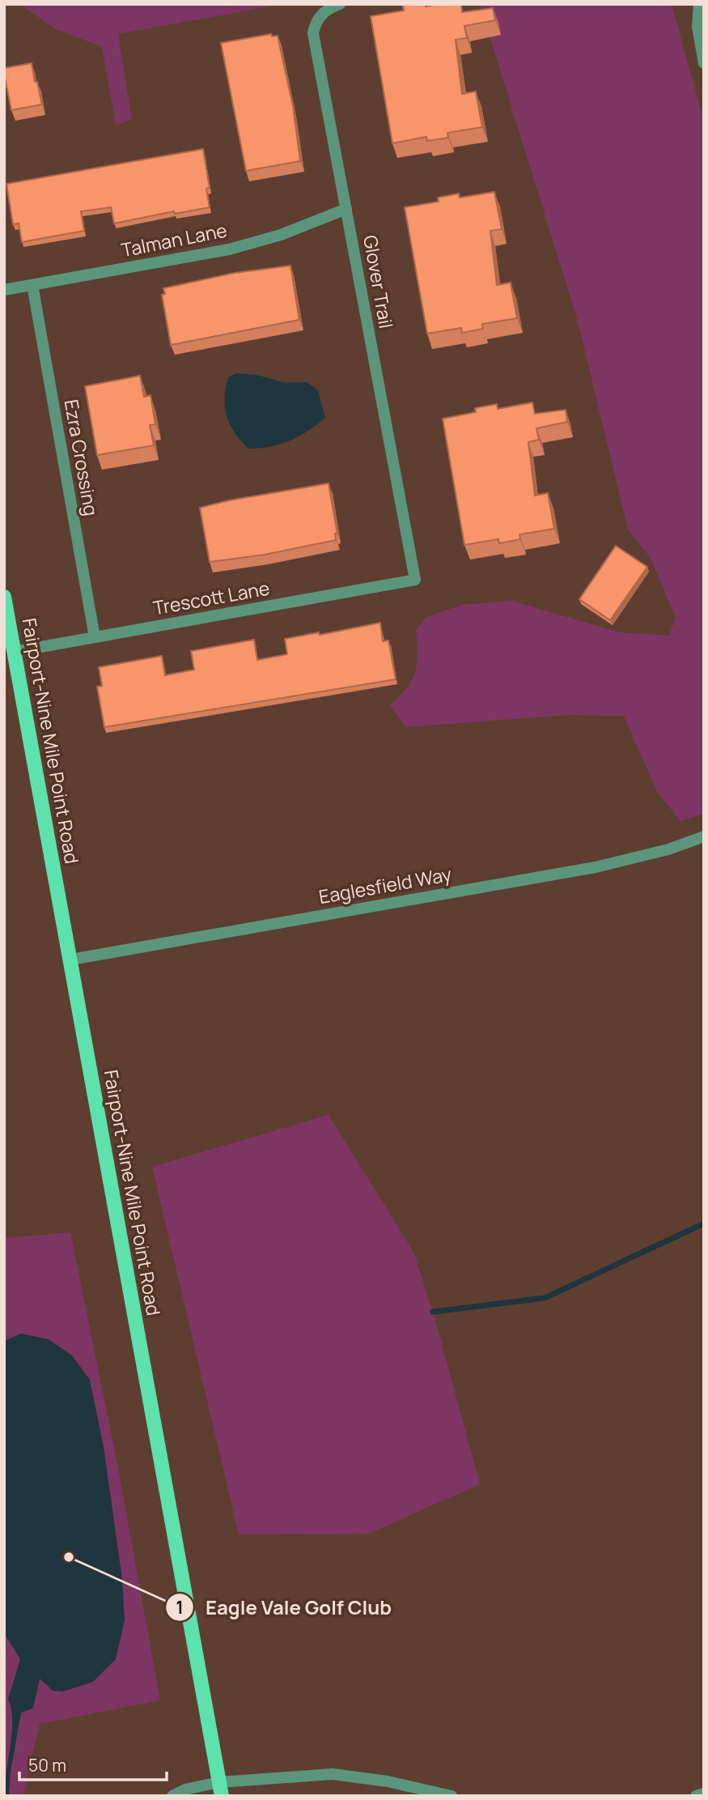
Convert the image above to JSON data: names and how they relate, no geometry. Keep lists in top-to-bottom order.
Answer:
{
  "streets": {
    "main road": ["Fairport-Nine Mile Point Road"],
    "street": [
      "Talman Lane",
      "Glover Trail",
      "Ezra Crossing",
      "Trescott Lane",
      "Eaglesfield Way"
    ]
  },
  "crossings": [
    ["Talman Lane", "Glover Trail"],
    ["Talman Lane", "Ezra Crossing"],
    ["Glover Trail", "Trescott Lane"],
    ["Ezra Crossing", "Trescott Lane"],
    ["Trescott Lane", "Fairport-Nine Mile Point Road"],
    ["Fairport-Nine Mile Point Road", "Eaglesfield Way"]
  ],
  "places": ["Eagle Vale Golf Club"],
  "scale_bar": "50 m"
}
